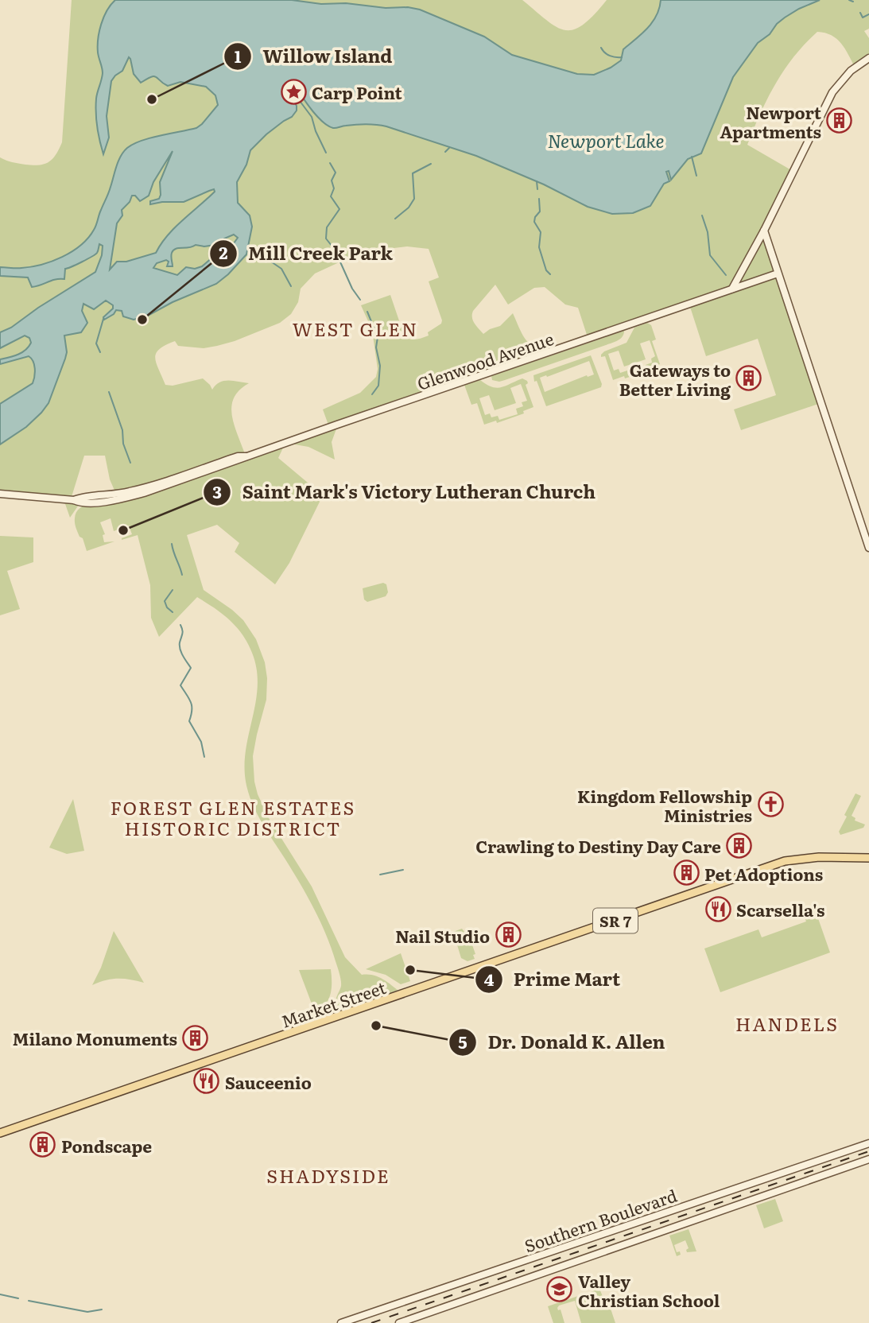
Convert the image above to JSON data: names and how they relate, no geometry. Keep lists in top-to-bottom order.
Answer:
{
  "streets": {
    "main road": ["SR 7", "Market Street"],
    "street": ["Glenwood Avenue", "Southern Boulevard"]
  },
  "districts": [
    "WEST GLEN",
    "FOREST GLEN ESTATES HISTORIC DISTRICT",
    "HANDELS",
    "SHADYSIDE"
  ],
  "water": ["Newport Lake"],
  "places": {
    "place": ["Carp Point"],
    "other": [
      "Willow Island",
      "Mill Creek Park",
      "Saint Mark's Victory Lutheran Church",
      "Prime Mart",
      "Dr. Donald K. Allen"
    ],
    "building": [
      "Newport Apartments",
      "Gateways to Better Living",
      "Crawling to Destiny Day Care",
      "Pet Adoptions",
      "Nail Studio",
      "Milano Monuments",
      "Pondscape"
    ],
    "church": ["Kingdom Fellowship Ministries"],
    "restaurant": ["Scarsella's", "Sauceenio"],
    "school or university": ["Valley Christian School"]
  }
}
